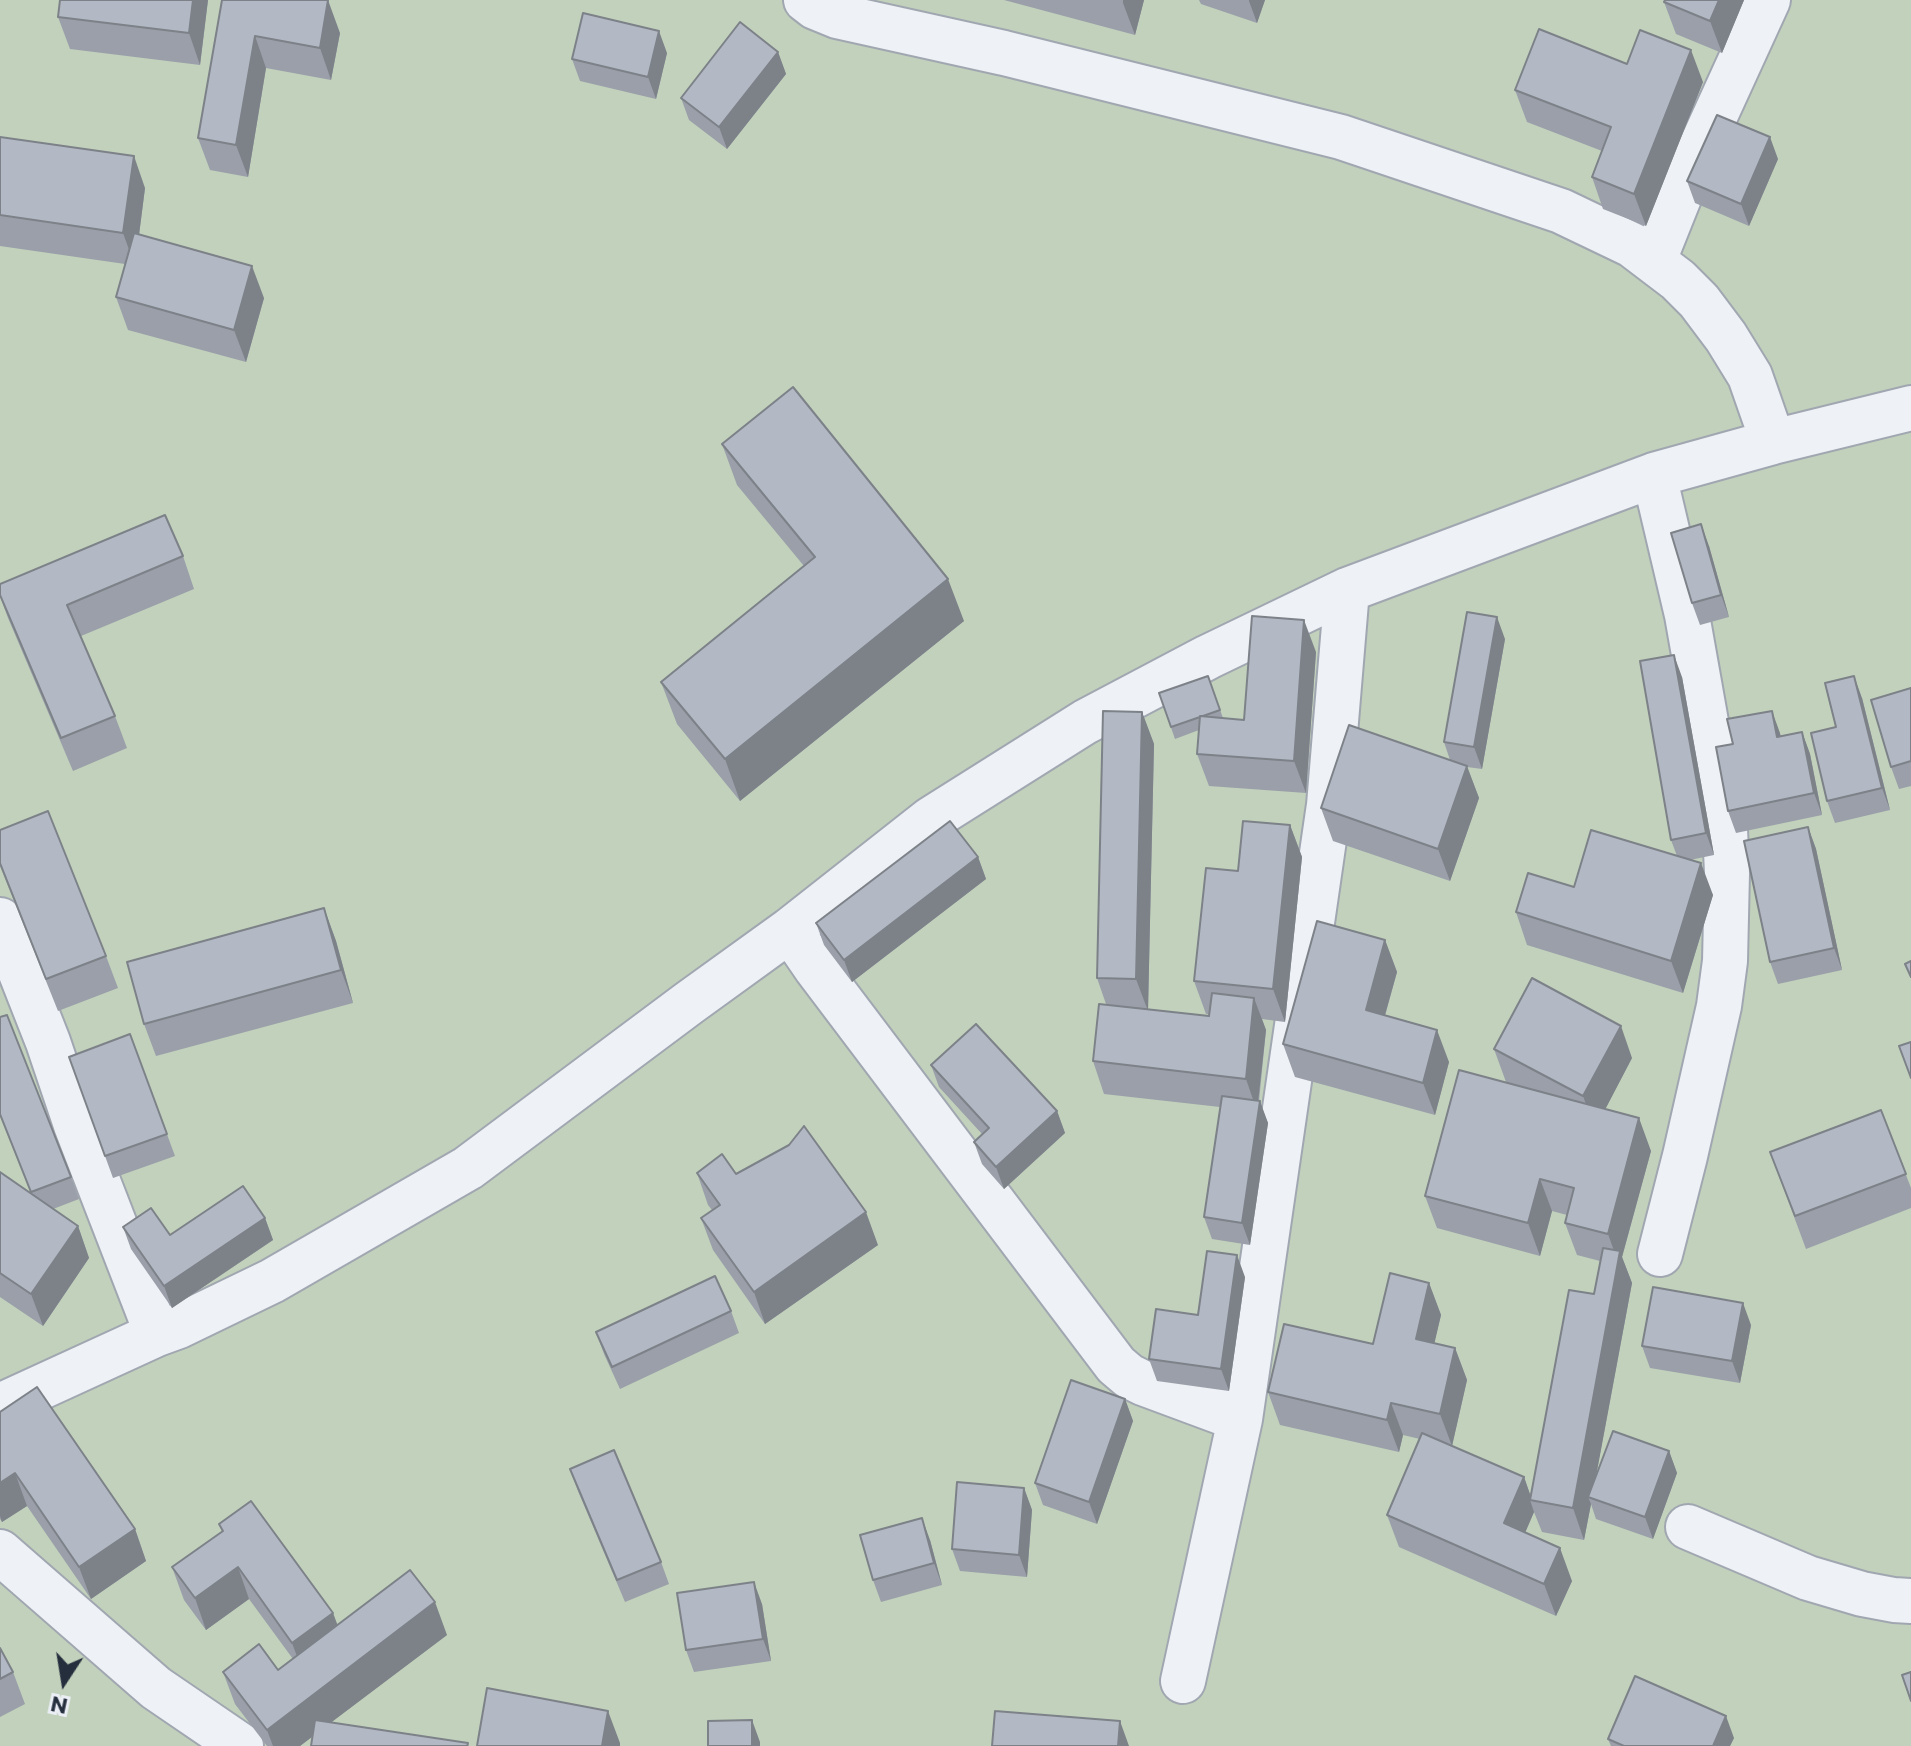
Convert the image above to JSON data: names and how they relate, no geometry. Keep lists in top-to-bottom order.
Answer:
{
  "north": "bottom"
}
